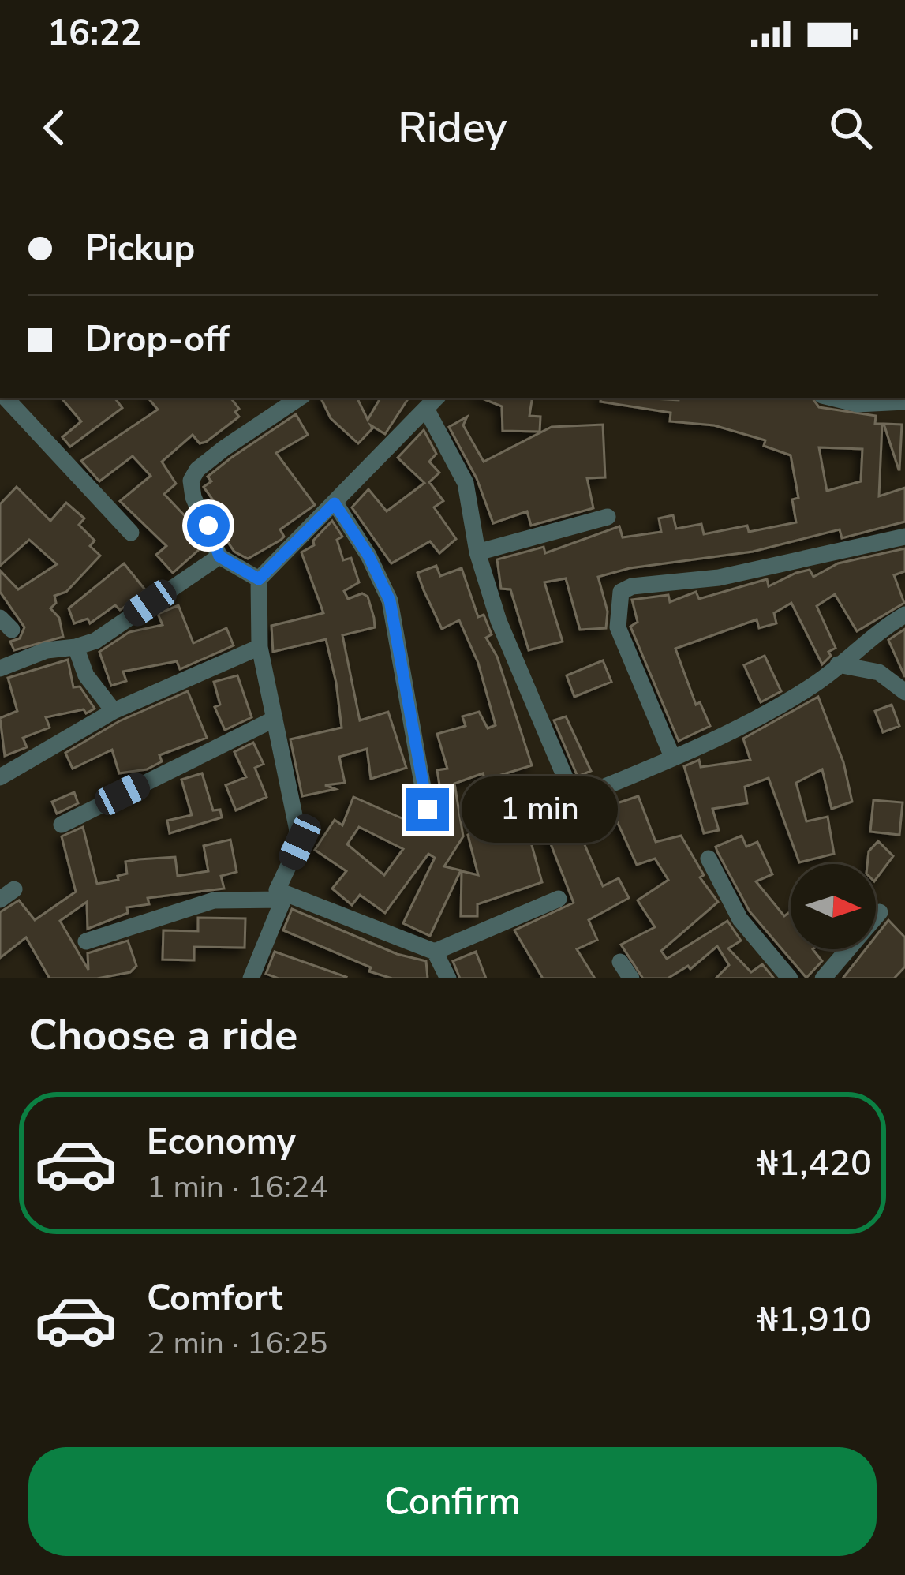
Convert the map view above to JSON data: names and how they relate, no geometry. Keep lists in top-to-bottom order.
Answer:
{
  "north": "right",
  "page": {
    "status": "16:22",
    "header": "Ridey",
    "banner": ["Pickup", "Drop-off"],
    "bubble": "1 min",
    "heading": "Choose a ride",
    "list": [
      {
        "name": "Economy",
        "note": "1 min · 16:24",
        "value": "₦1,420"
      },
      {
        "name": "Comfort",
        "note": "2 min · 16:25",
        "value": "₦1,910"
      }
    ],
    "buttons": "Confirm"
  }
}
